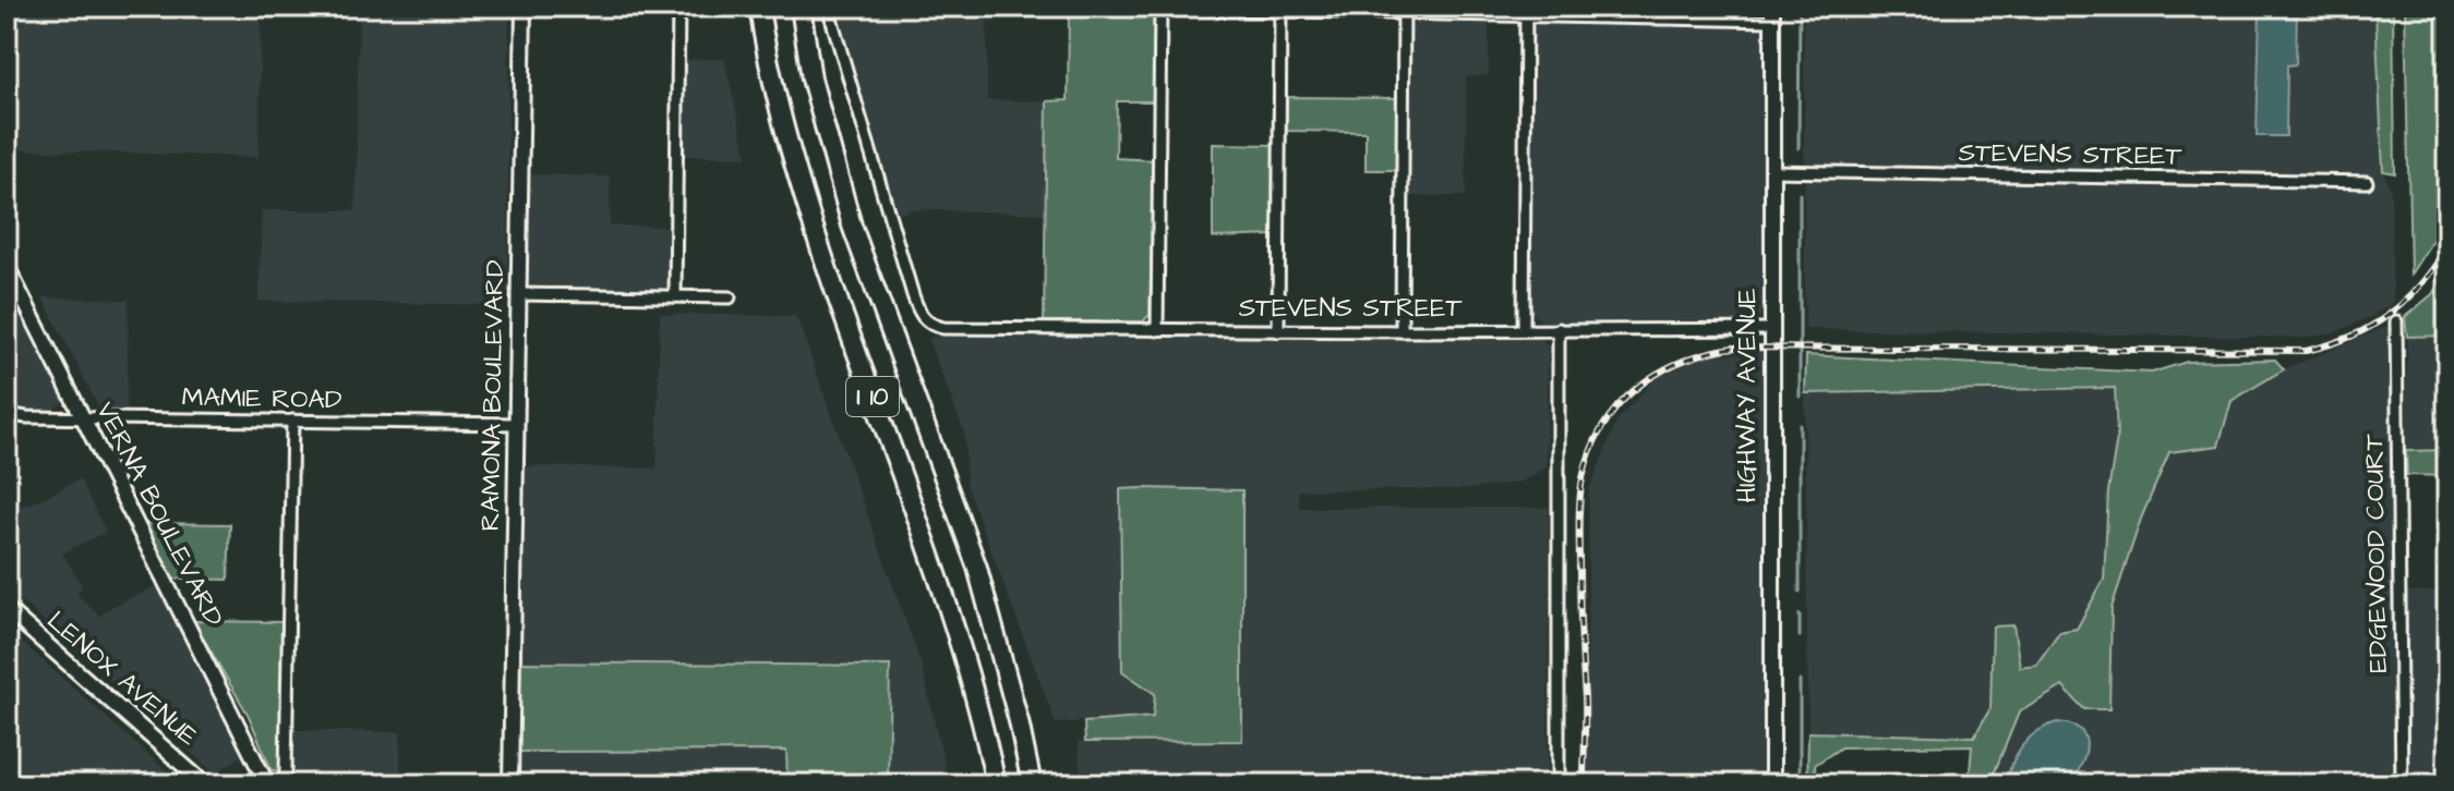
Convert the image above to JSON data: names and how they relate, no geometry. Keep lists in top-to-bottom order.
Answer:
{
  "streets": {
    "highway": ["I 10"],
    "street": [
      "STEVENS STREET",
      "RAMONA BOULEVARD",
      "HIGHWAY AVENUE",
      "MAMIE ROAD",
      "VERNA BOULEVARD",
      "EDGEWOOD COURT",
      "LENOX AVENUE"
    ]
  },
  "crossings": [
    ["STEVENS STREET", "HIGHWAY AVENUE"],
    ["RAMONA BOULEVARD", "MAMIE ROAD"],
    ["MAMIE ROAD", "VERNA BOULEVARD"]
  ]
}
